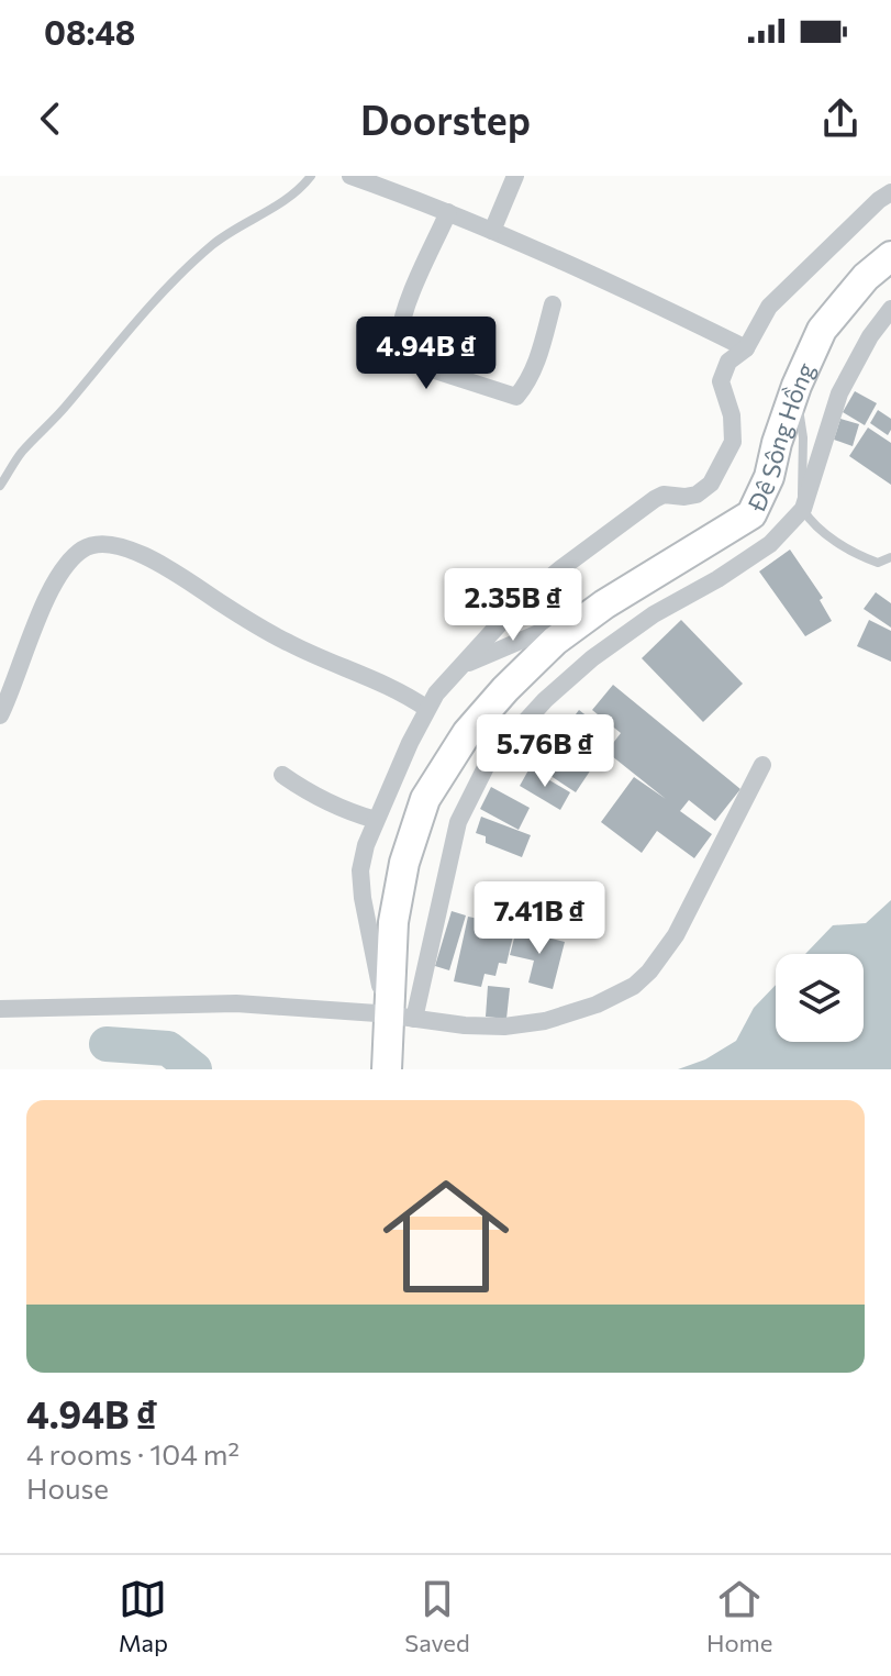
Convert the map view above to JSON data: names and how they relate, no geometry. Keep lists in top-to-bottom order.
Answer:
{
  "streets": {
    "main road": ["Đê Sông Hồng"]
  },
  "page": {
    "status": "08:48",
    "header": "Doorstep",
    "price": [
      "4.94B ₫",
      "2.35B ₫",
      "5.76B ₫",
      "7.41B ₫"
    ],
    "list": [
      {
        "name": "4.94B ₫",
        "note": "4 rooms · 104 m² · House"
      }
    ],
    "tabs": ["Map", "Saved", "Home"]
  }
}
